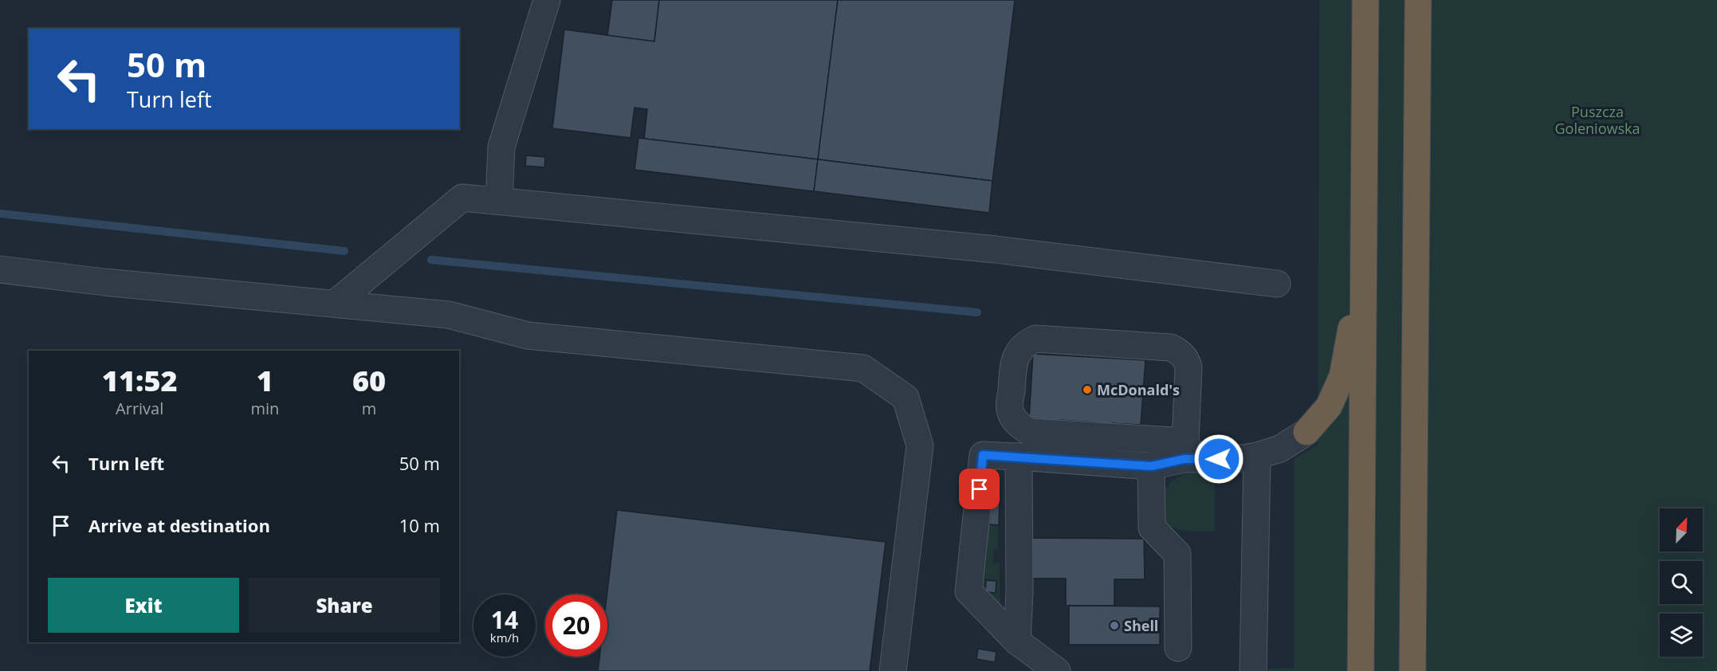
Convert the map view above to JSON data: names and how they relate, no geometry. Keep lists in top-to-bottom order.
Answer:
{
  "parks": ["Puszcza Goleniowska"],
  "places": ["McDonald's", "Shell"],
  "north": "top right",
  "page": {
    "turn": ["50 m", "Turn left"],
    "eta": [
      "11:52",
      "Arrival",
      "1",
      "min",
      "60",
      "m"
    ],
    "list": [
      {
        "name": "Turn left",
        "value": "50 m"
      },
      {
        "name": "Arrive at destination",
        "value": "10 m"
      }
    ],
    "buttons": ["Exit", "Share"],
    "speed": "14 km/h",
    "limit": "20"
  }
}
